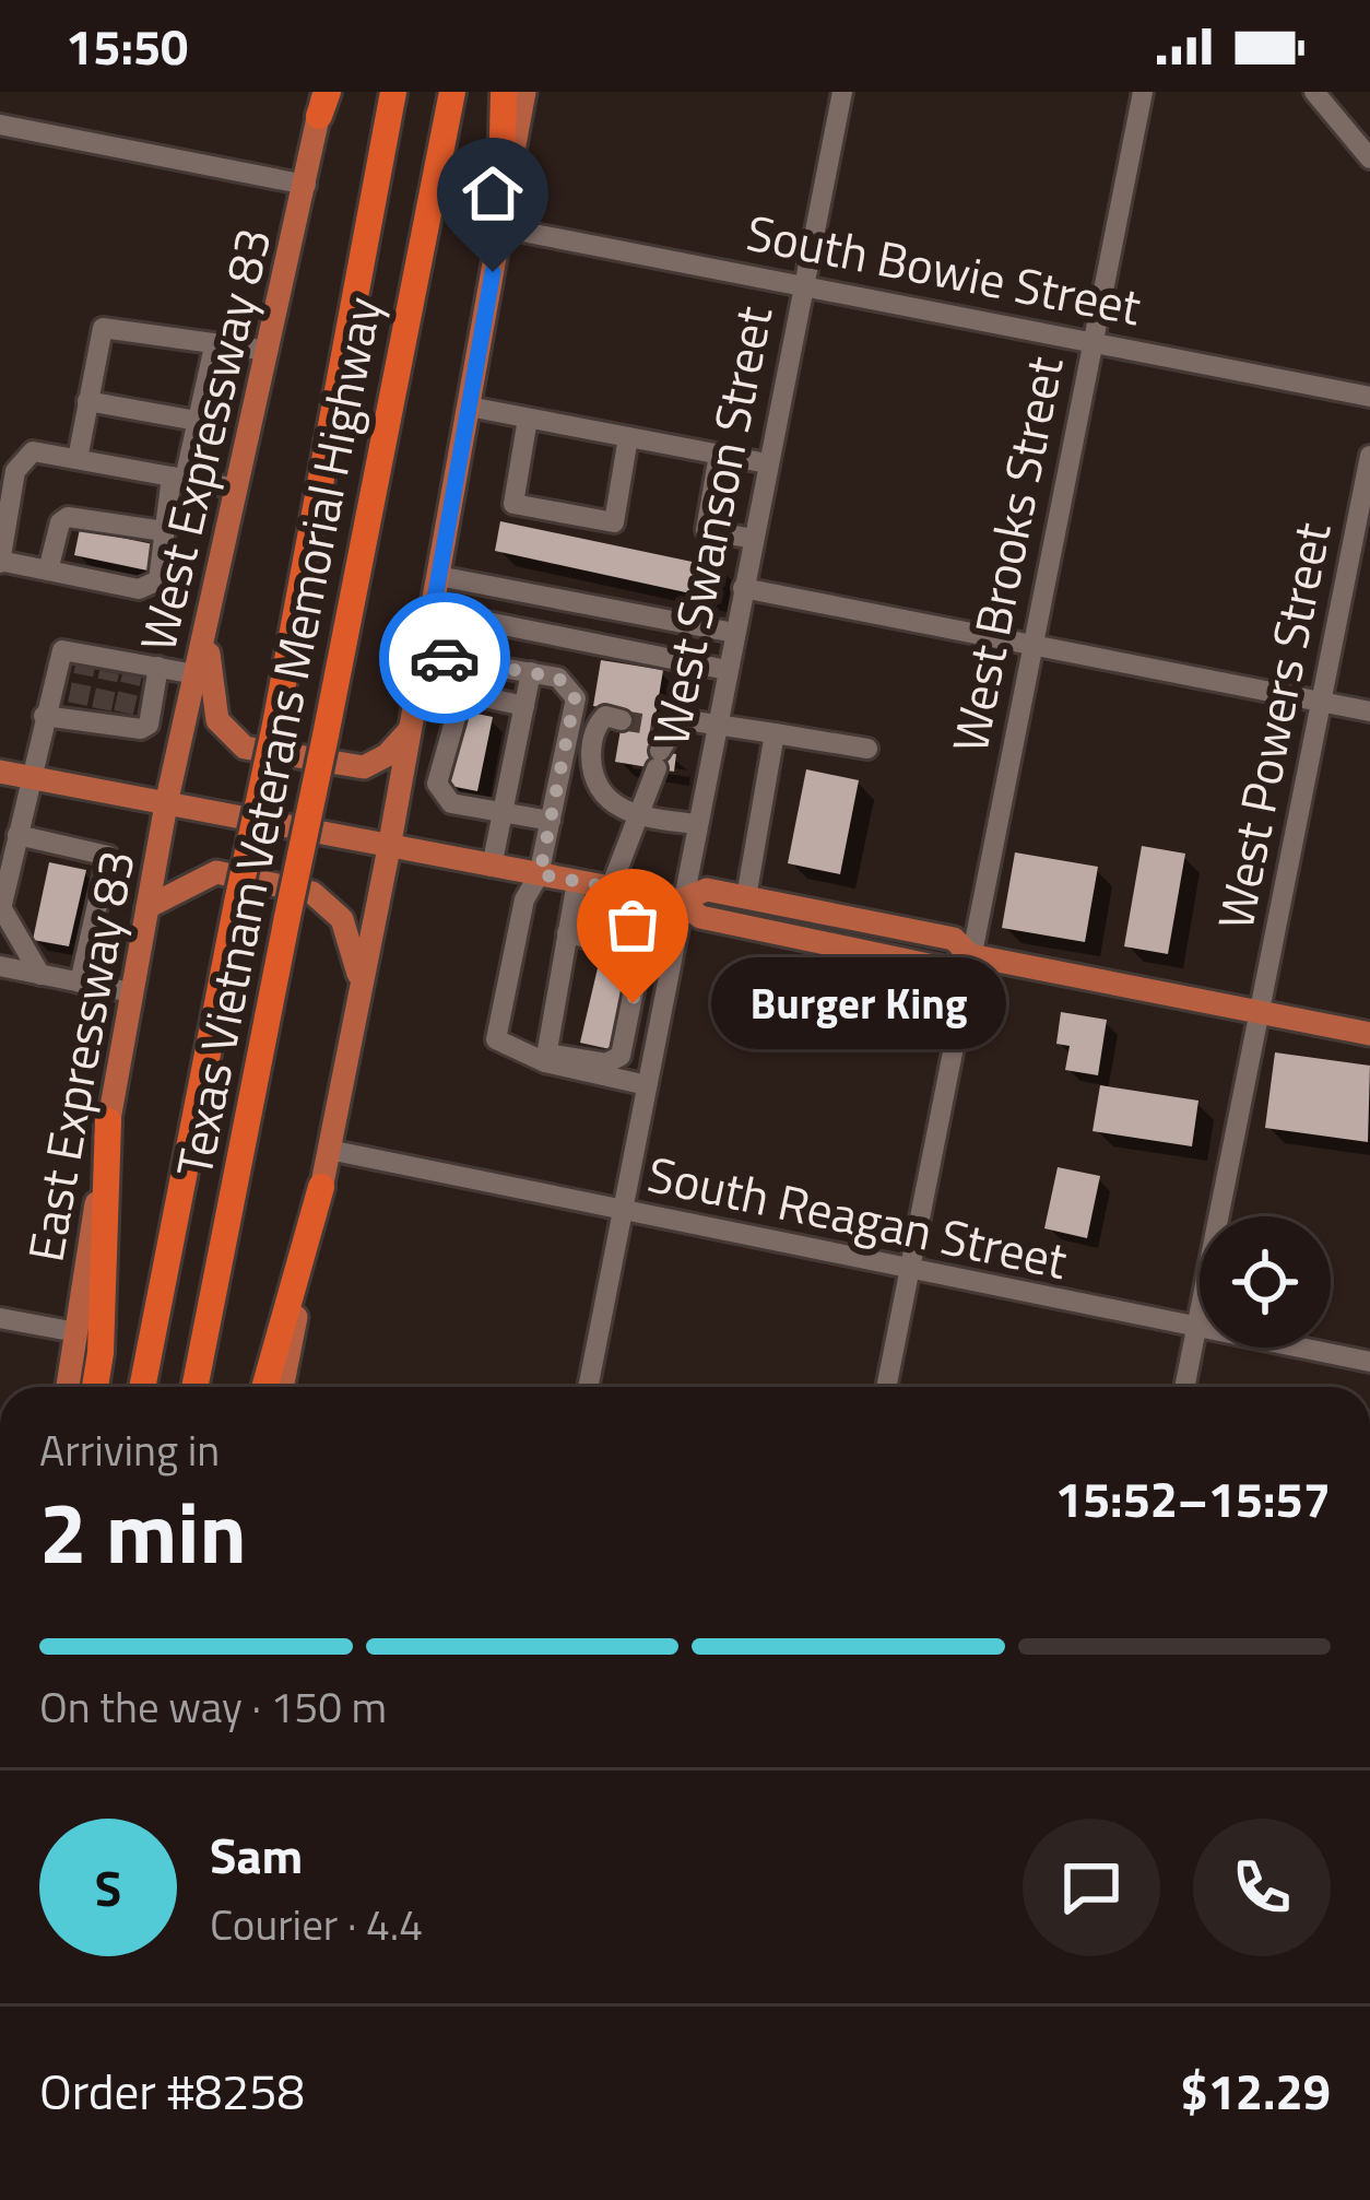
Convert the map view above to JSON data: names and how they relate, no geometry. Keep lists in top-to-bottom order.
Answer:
{
  "streets": {
    "highway": ["Texas Vietnam Veterans Memorial Highway"],
    "main road": ["West Expressway 83", "East Expressway 83"],
    "street": [
      "South Bowie Street",
      "West Swanson Street",
      "West Brooks Street",
      "West Powers Street",
      "South Reagan Street"
    ]
  },
  "crossings": [
    ["South Bowie Street", "West Swanson Street"],
    ["South Bowie Street", "West Brooks Street"],
    ["West Expressway 83", "East Expressway 83"],
    ["West Swanson Street", "South Reagan Street"],
    ["West Brooks Street", "South Reagan Street"],
    ["West Powers Street", "South Reagan Street"]
  ],
  "places": ["Burger King"],
  "page": {
    "status": "15:50",
    "bubble": "Burger King",
    "heading": ["2 min", "Arriving in", "15:52–15:57"],
    "panel": [
      "Sam",
      "Courier · 4.4",
      "Order #8258",
      "$12.29"
    ],
    "bar": "On the way · 150 m",
    "round": "S"
  }
}
